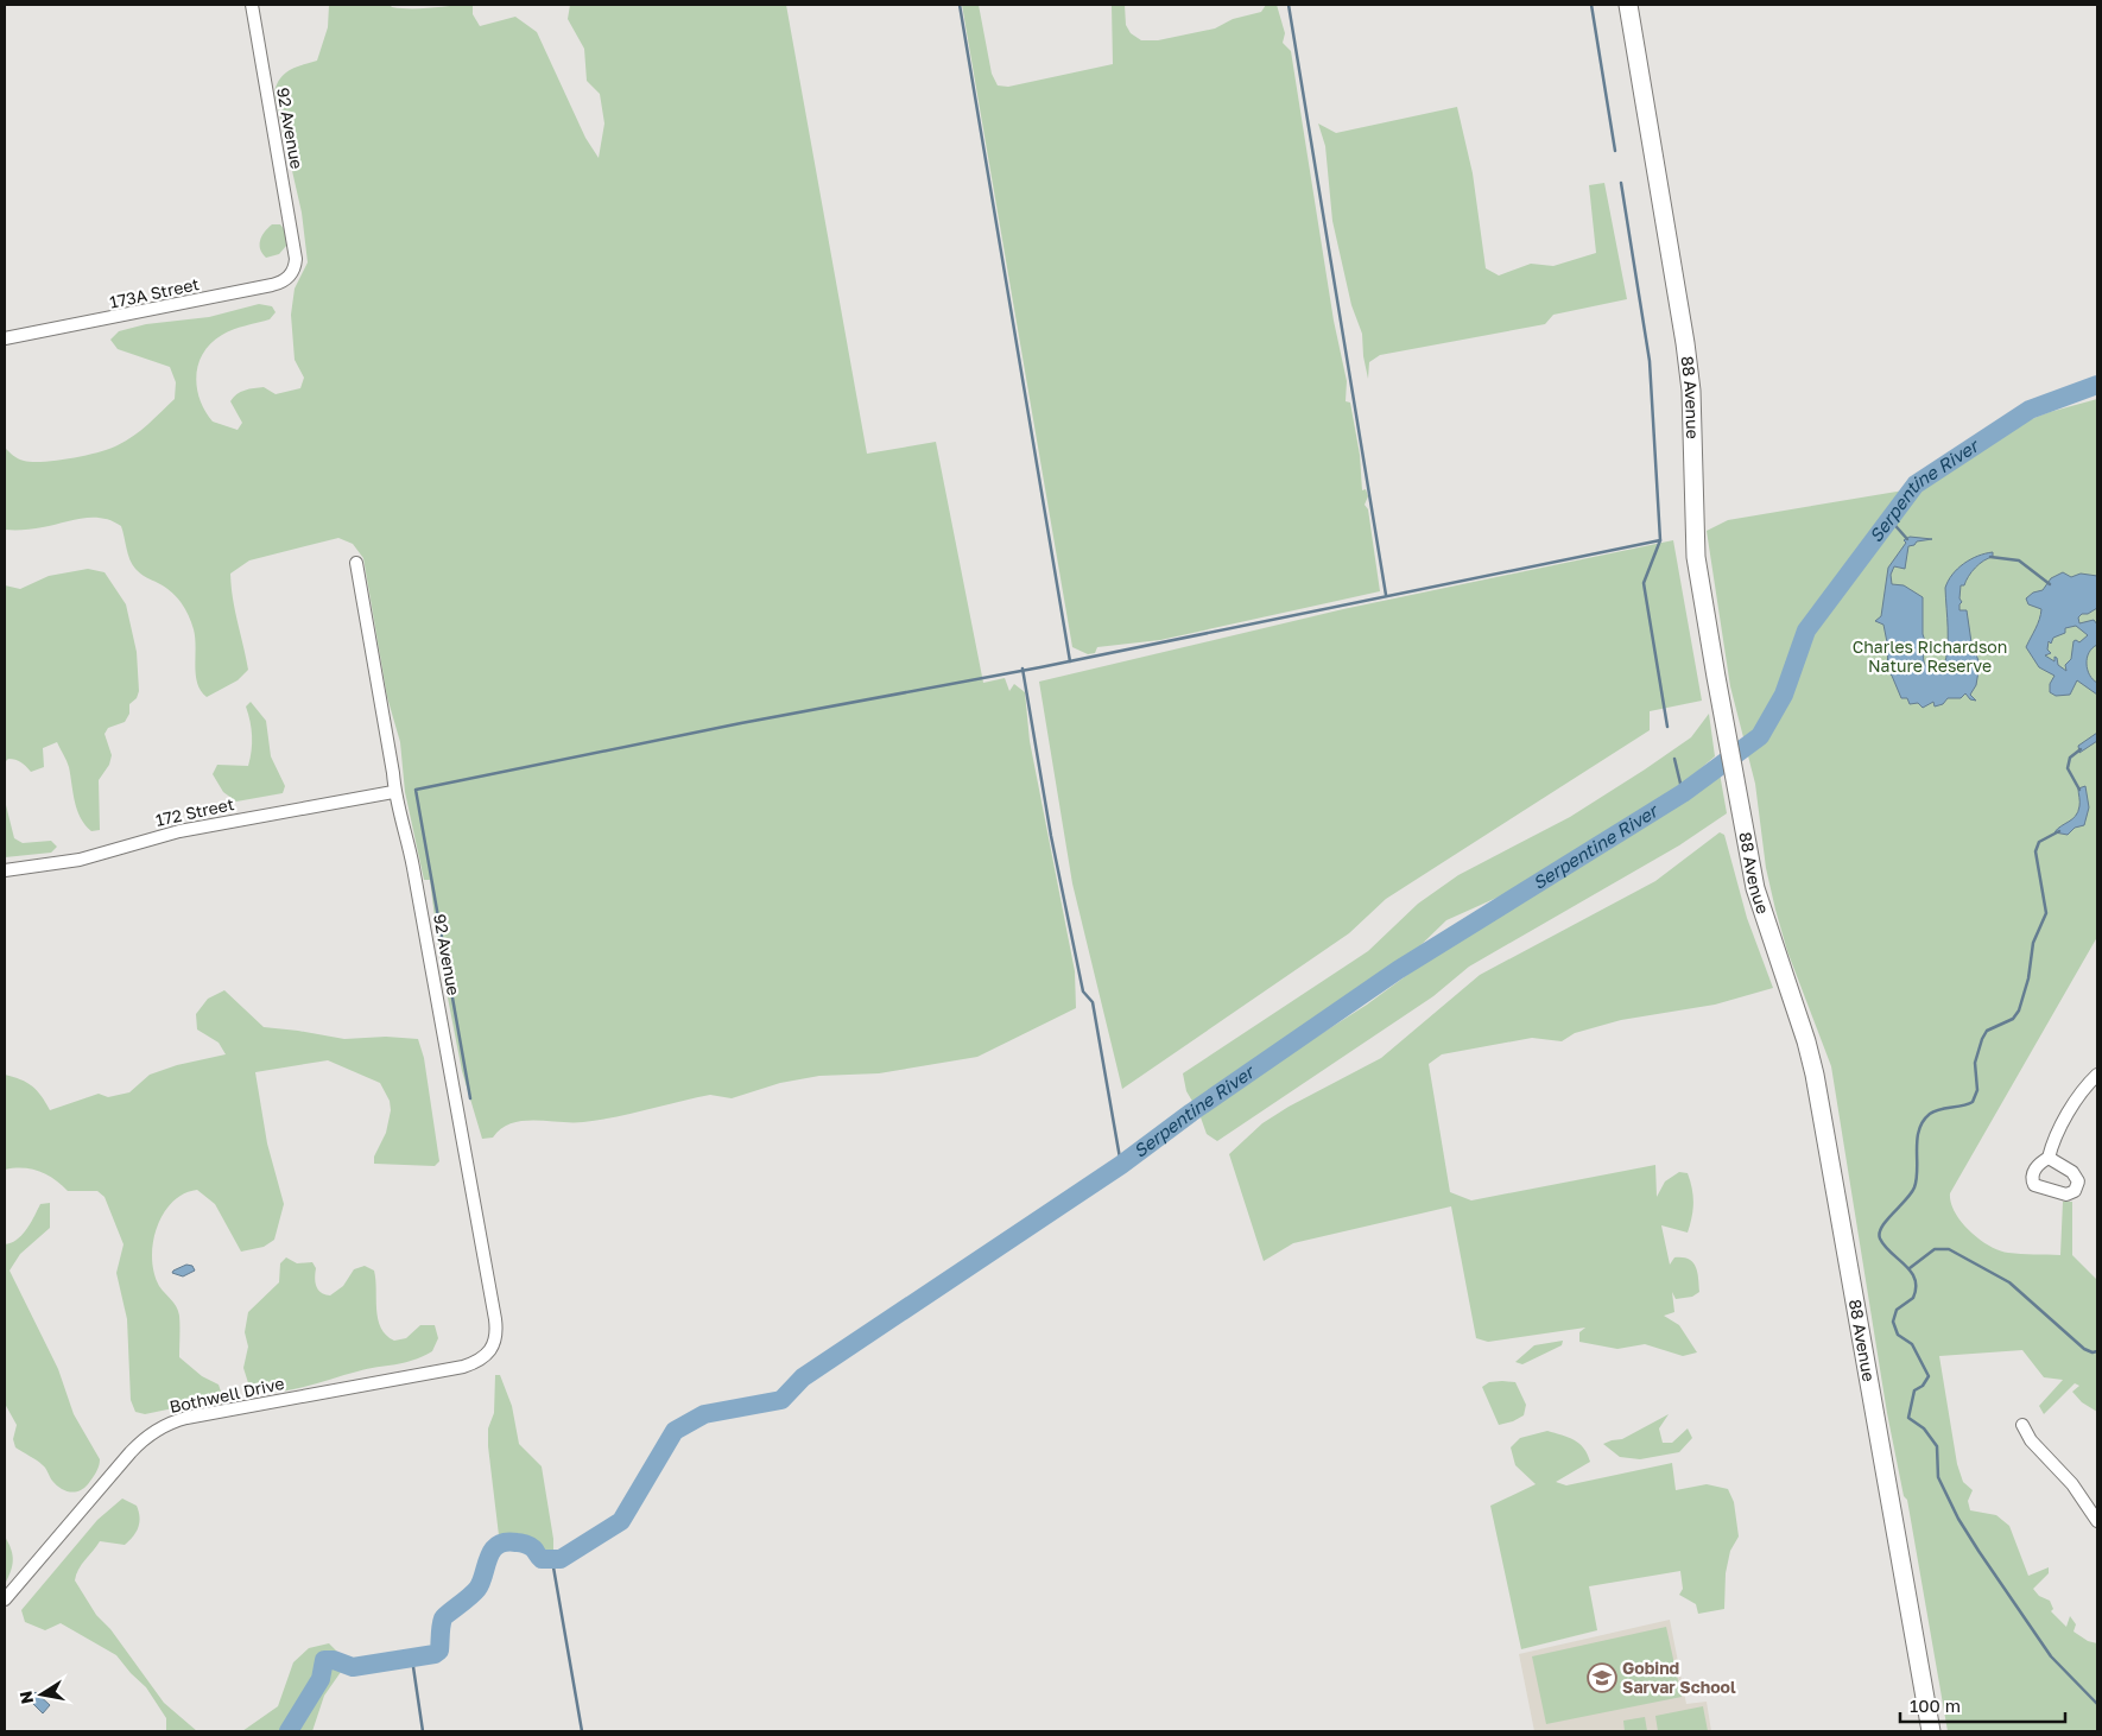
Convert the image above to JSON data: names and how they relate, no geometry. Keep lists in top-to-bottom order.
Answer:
{
  "streets": {
    "main road": ["88 Avenue"],
    "street": [
      "92 Avenue",
      "173A Street",
      "172 Street",
      "Bothwell Drive"
    ]
  },
  "crossings": [
    ["92 Avenue", "173A Street"],
    ["92 Avenue", "172 Street"],
    ["92 Avenue", "Bothwell Drive"]
  ],
  "water": ["Serpentine River"],
  "parks": ["Charles Richardson Nature Reserve"],
  "places": {
    "school or university": ["Gobind Sarvar School"]
  },
  "scale_bar": "100 m",
  "north": "left"
}
